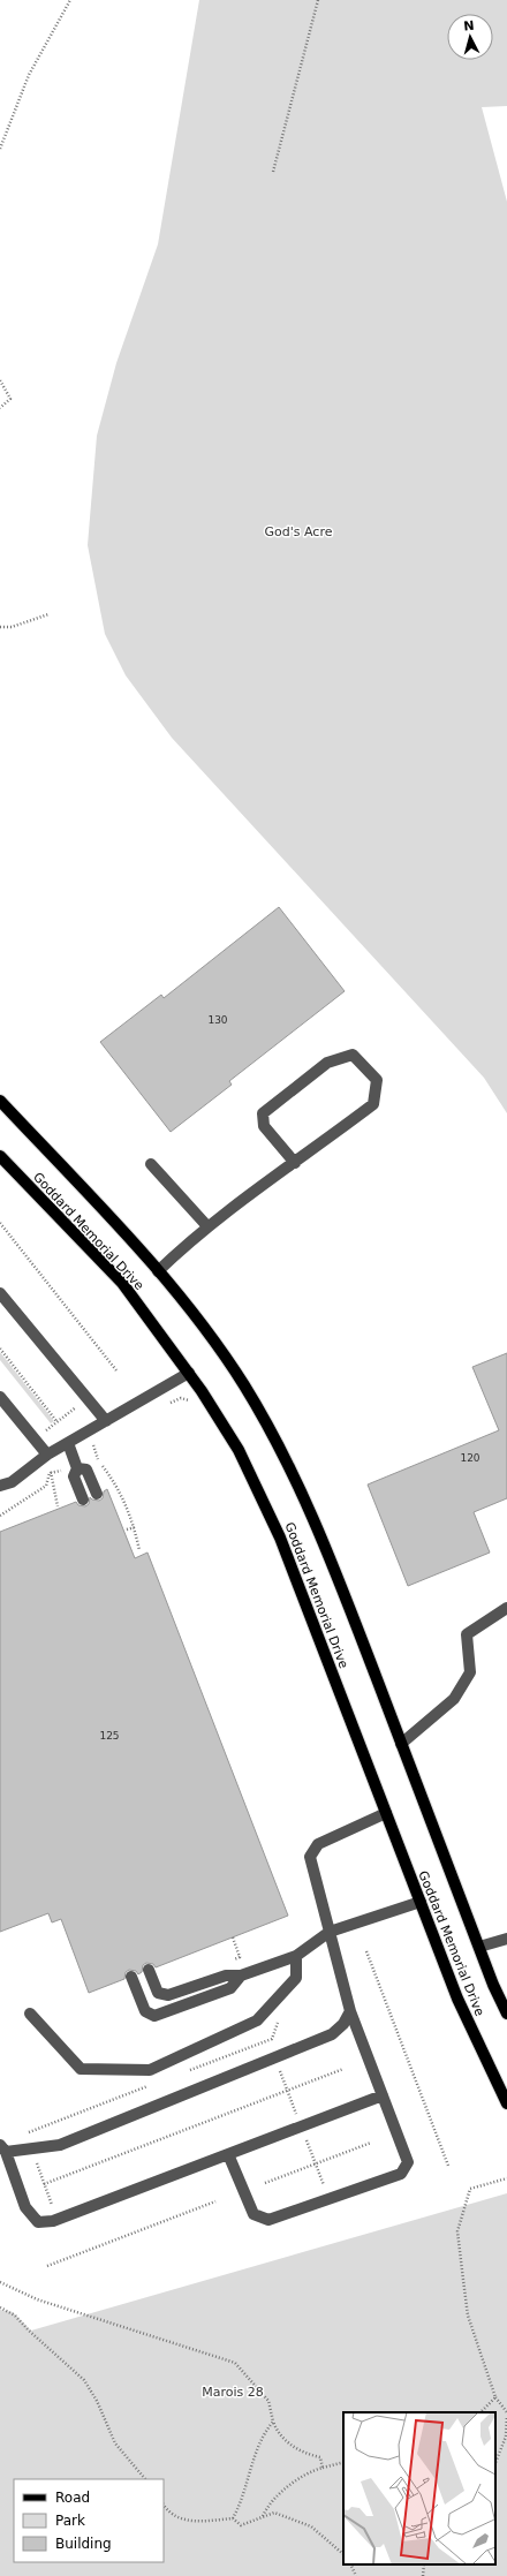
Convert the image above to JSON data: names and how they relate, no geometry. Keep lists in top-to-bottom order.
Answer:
{
  "streets": {
    "main road": ["Goddard Memorial Drive"]
  },
  "parks": ["God's Acre", "Marois 28"],
  "house_numbers": ["130", "120", "125"],
  "legend": ["Road", "Park", "Building"],
  "north": "top"
}
